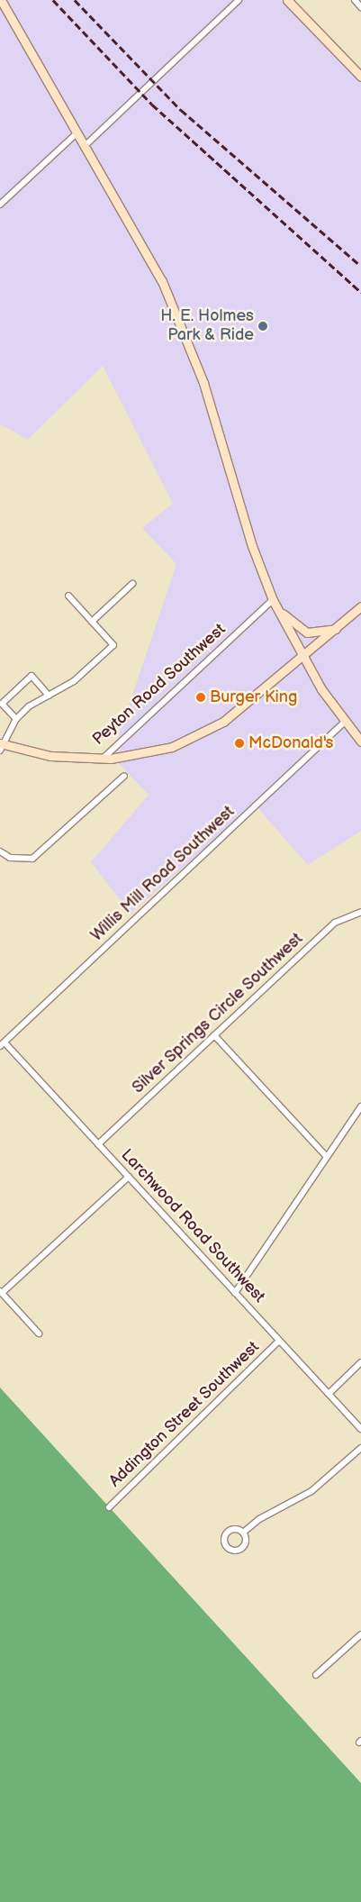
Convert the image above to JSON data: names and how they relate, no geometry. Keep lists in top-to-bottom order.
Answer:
{
  "streets": {
    "main road": ["Peyton Road Southwest"],
    "street": [
      "Willis Mill Road Southwest",
      "Silver Springs Circle Southwest",
      "Larchwood Road Southwest",
      "Addington Street Southwest"
    ]
  },
  "crossings": [
    ["Willis Mill Road Southwest", "Larchwood Road Southwest"],
    ["Silver Springs Circle Southwest", "Larchwood Road Southwest"],
    ["Larchwood Road Southwest", "Addington Street Southwest"]
  ],
  "places": ["H. E. Holmes Park & Ride", "Burger King", "McDonald's"]
}
